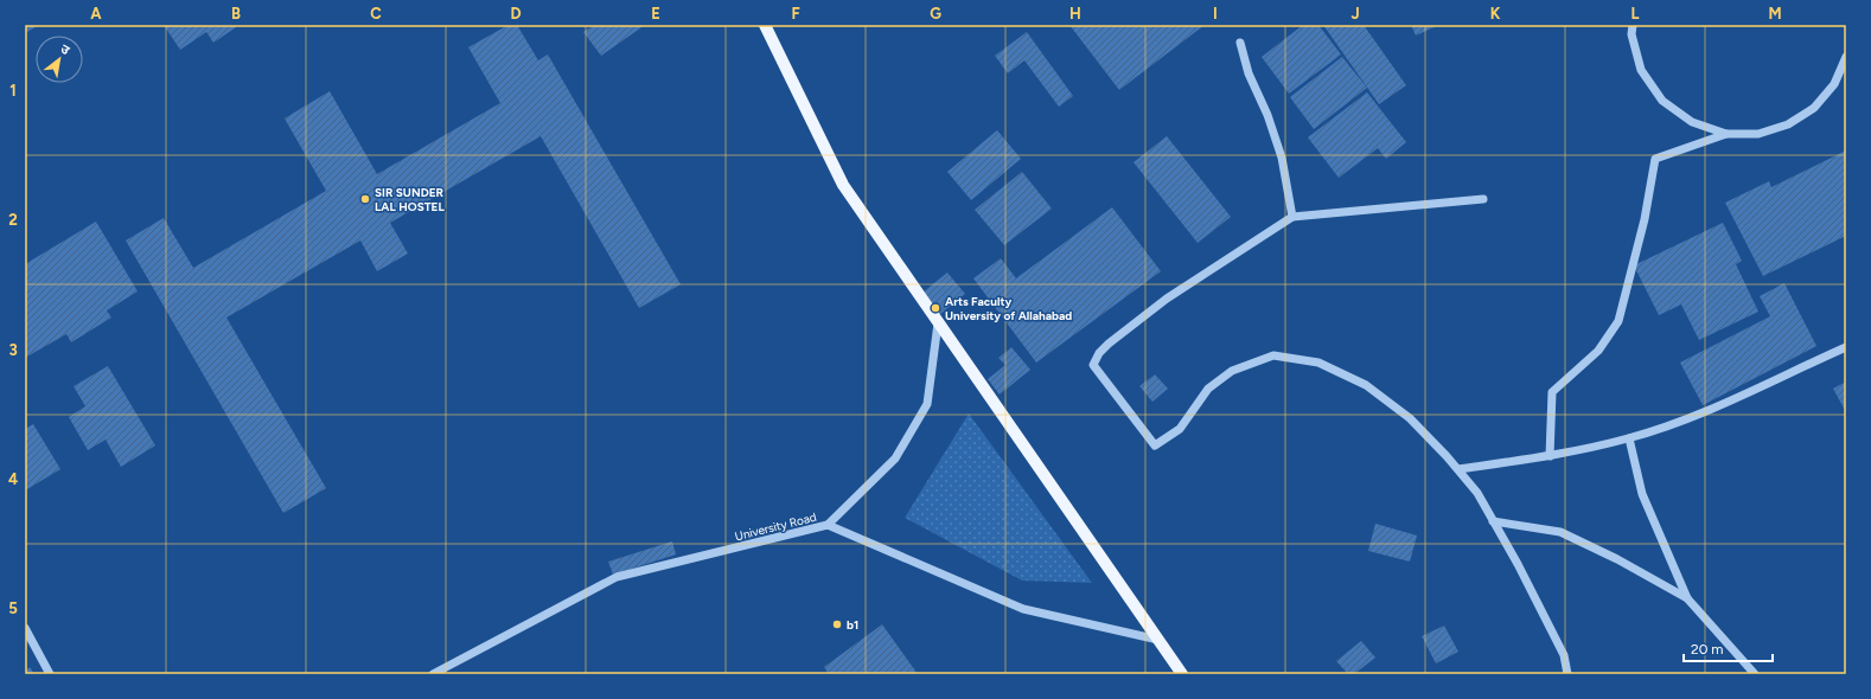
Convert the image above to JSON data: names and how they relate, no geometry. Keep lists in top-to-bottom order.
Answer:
{
  "streets": {
    "street": ["University Road"]
  },
  "places": ["SIR SUNDER LAL HOSTEL", "Arts Faculty University of Allahabad", "b1"],
  "scale_bar": "20 m",
  "north": "top right",
  "grid": {
    "columns": [
      "A",
      "B",
      "C",
      "D",
      "E",
      "F",
      "G",
      "H",
      "I",
      "J",
      "K",
      "L",
      "M"
    ],
    "rows": [
      "1",
      "2",
      "3",
      "4",
      "5"
    ]
  }
}
